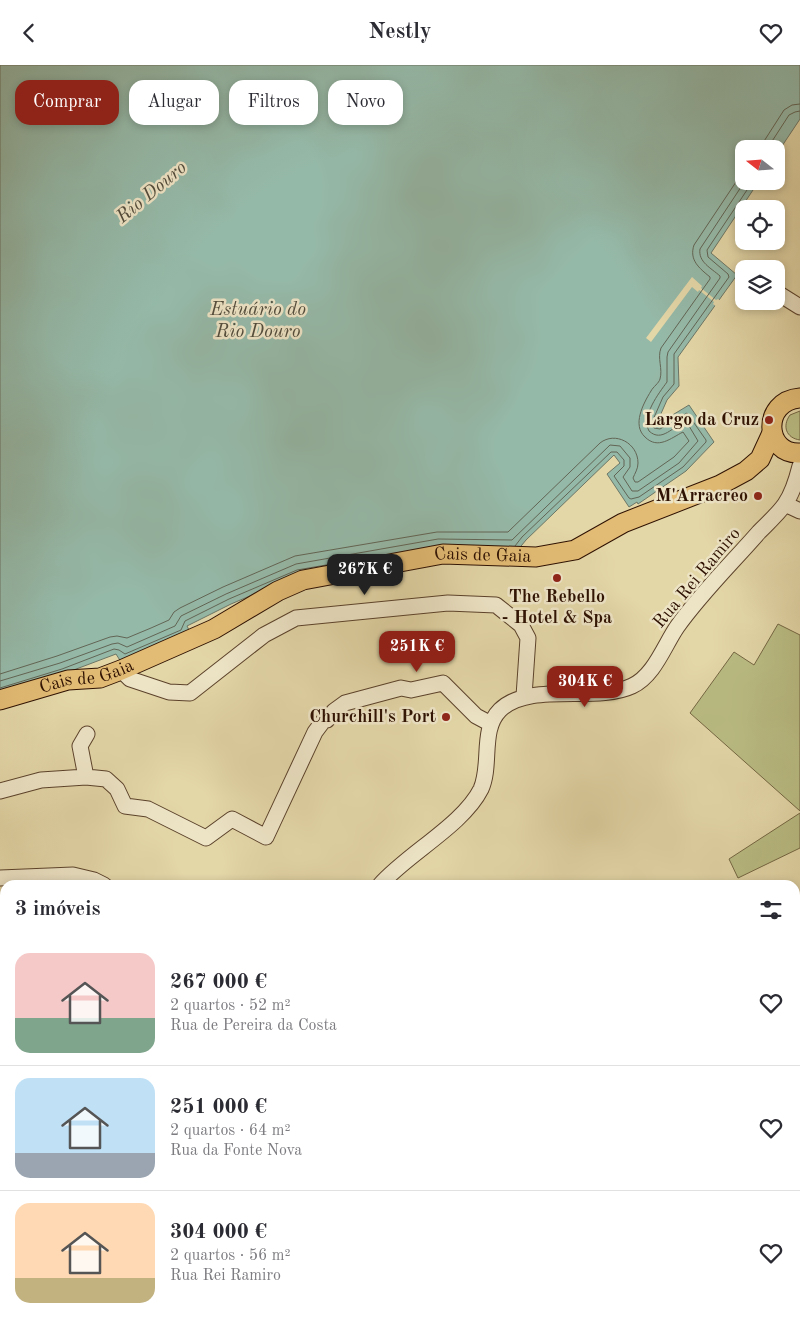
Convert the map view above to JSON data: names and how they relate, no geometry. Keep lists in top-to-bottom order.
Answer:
{
  "streets": {
    "main road": ["Cais de Gaia"],
    "street": ["Rua Rei Ramiro"]
  },
  "water": ["Rio Douro", "Estuário do Rio Douro"],
  "places": [
    "Largo da Cruz",
    "M'Arracreo",
    "The Rebello - Hotel & Spa",
    "Churchill's Port"
  ],
  "north": "left",
  "page": {
    "header": "Nestly",
    "chip": [
      "Comprar",
      "Alugar",
      "Filtros",
      "Novo"
    ],
    "price": ["267K €", "251K €", "304K €"],
    "heading": "3 imóveis",
    "list": [
      {
        "name": "267 000 €",
        "note": "2 quartos · 52 m² · Rua de Pereira da Costa"
      },
      {
        "name": "251 000 €",
        "note": "2 quartos · 64 m² · Rua da Fonte Nova"
      },
      {
        "name": "304 000 €",
        "note": "2 quartos · 56 m² · Rua Rei Ramiro"
      }
    ]
  }
}
